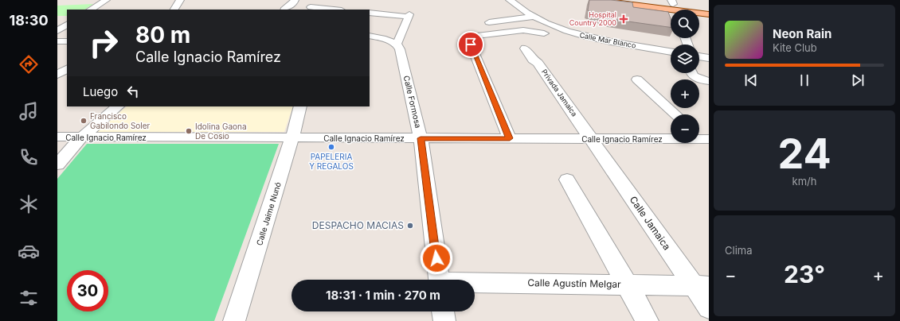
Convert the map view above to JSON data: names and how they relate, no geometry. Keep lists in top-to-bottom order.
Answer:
{
  "streets": {
    "street": [
      "Calle Mar Blanco",
      "Privada Jamaica",
      "Calle Formosa",
      "Calle Ignacio Ramírez",
      "Calle Jaime Nunó",
      "Calle Jamaica",
      "Calle Agustín Melgar"
    ]
  },
  "crossings": [
    ["Privada Jamaica", "Calle Ignacio Ramírez"],
    ["Privada Jamaica", "Calle Jamaica"],
    ["Calle Formosa", "Calle Ignacio Ramírez"],
    ["Calle Ignacio Ramírez", "Calle Jaime Nunó"],
    ["Calle Ignacio Ramírez", "Calle Jamaica"],
    ["Calle Jamaica", "Calle Agustín Melgar"]
  ],
  "places": {
    "health": ["Hospital Country 2000"],
    "other": [
      "Francisco Gabilondo Soler",
      "Idolina Gaona De Cosio",
      "PAPELERIA Y REGALOS",
      "DESPACHO MACIAS"
    ]
  },
  "page": {
    "tabs": "18:30",
    "map_buttons": ["+", "−"],
    "turn": ["80 m", "Calle Ignacio Ramírez"],
    "song": ["Neon Rain", "Kite Club"],
    "then": "Luego",
    "tile": [
      ["24", "km/h"],
      "Clima"
    ],
    "heat": ["−", "23°", "+"],
    "limit": "30",
    "trip": "18:31 · 1 min · 270 m"
  }
}
